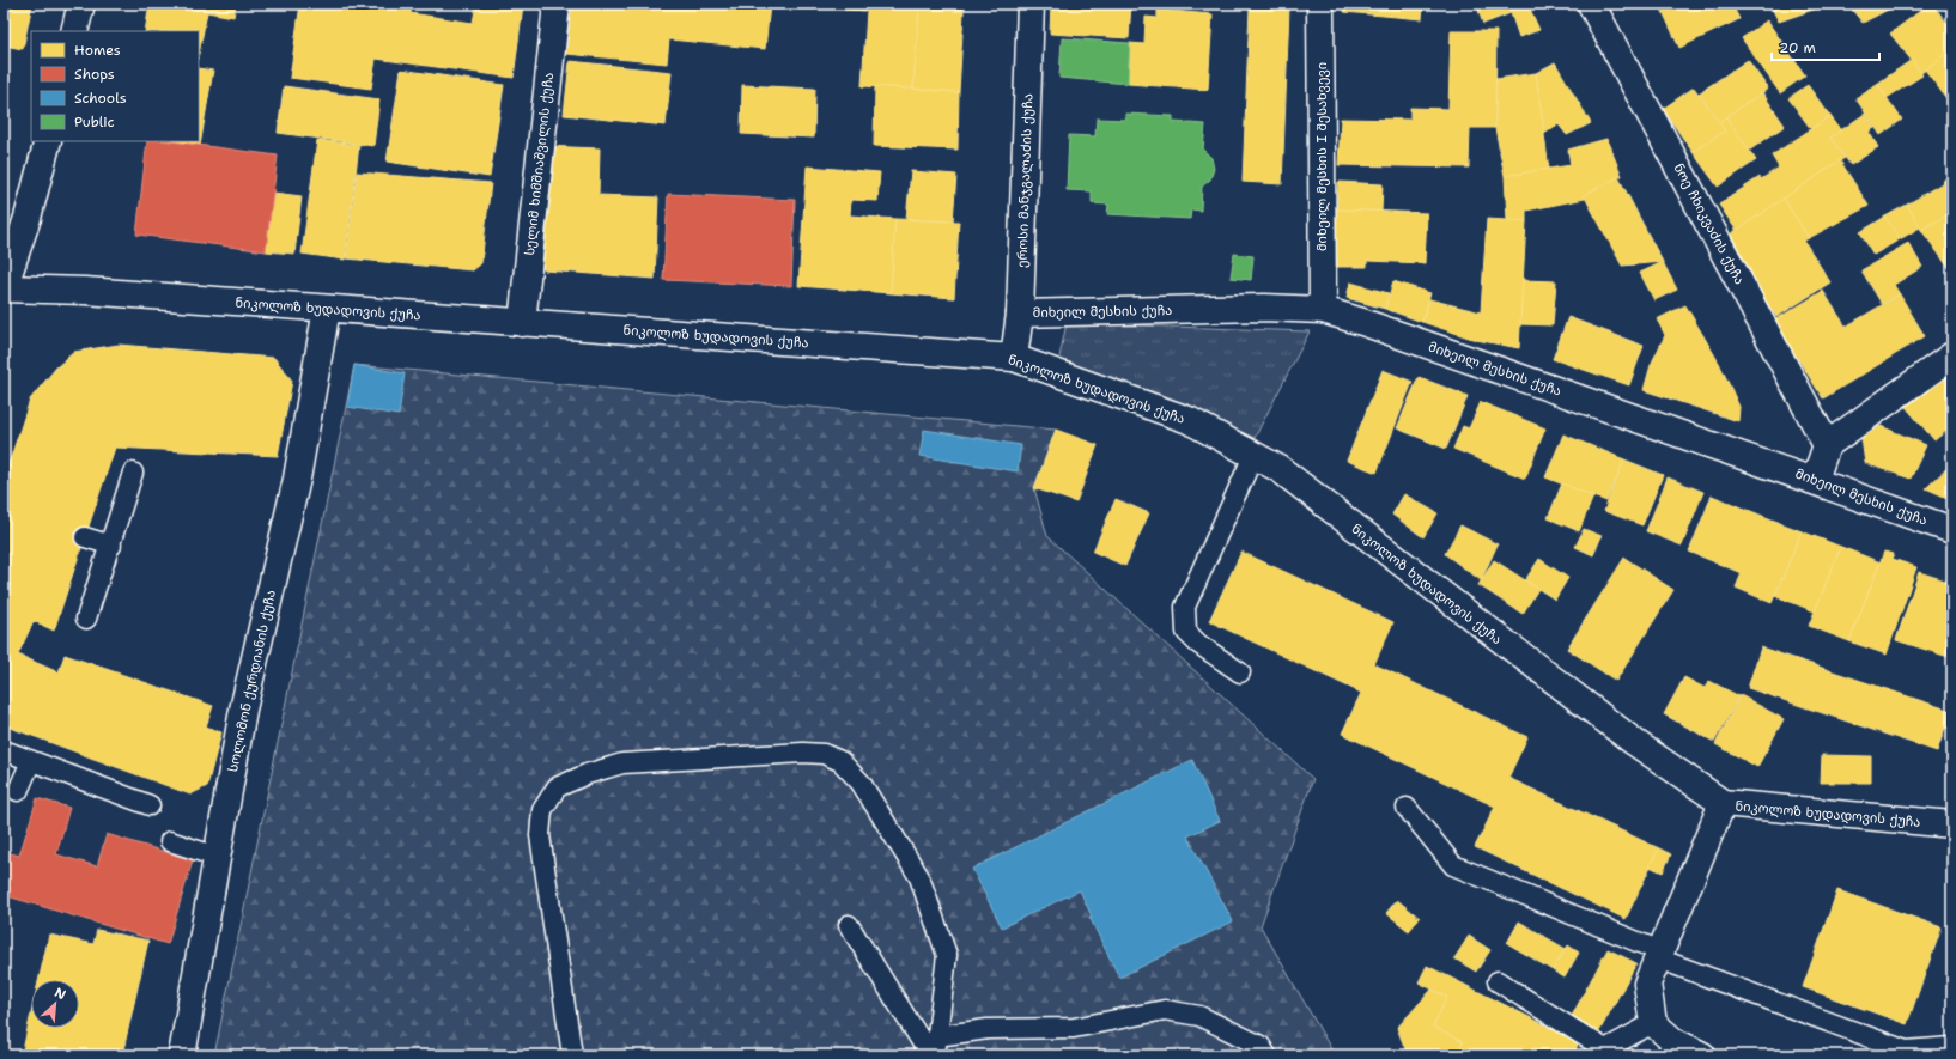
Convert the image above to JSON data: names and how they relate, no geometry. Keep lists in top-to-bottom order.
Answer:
{
  "streets": {
    "street": [
      "მიხეილ მესხის I შესახვევი",
      "სელიმ ხიმშიაშვილის ქუჩა",
      "ეროსი მანჯგალაძის ქუჩა",
      "ნოე ჩხიკვაძის ქუჩა",
      "ნიკოლოზ ხუდადოვის ქუჩა",
      "მიხეილ მესხის ქუჩა",
      "სოლომონ ქურდიანის ქუჩა"
    ]
  },
  "crossings": [
    ["მიხეილ მესხის I შესახვევი", "მიხეილ მესხის ქუჩა"],
    ["სელიმ ხიმშიაშვილის ქუჩა", "ნიკოლოზ ხუდადოვის ქუჩა"],
    ["ეროსი მანჯგალაძის ქუჩა", "ნიკოლოზ ხუდადოვის ქუჩა"],
    ["ეროსი მანჯგალაძის ქუჩა", "მიხეილ მესხის ქუჩა"],
    ["ნიკოლოზ ხუდადოვის ქუჩა", "სოლომონ ქურდიანის ქუჩა"]
  ],
  "legend": [
    "Homes",
    "Shops",
    "Schools",
    "Public"
  ],
  "scale_bar": "20 m",
  "north": "top right"
}
